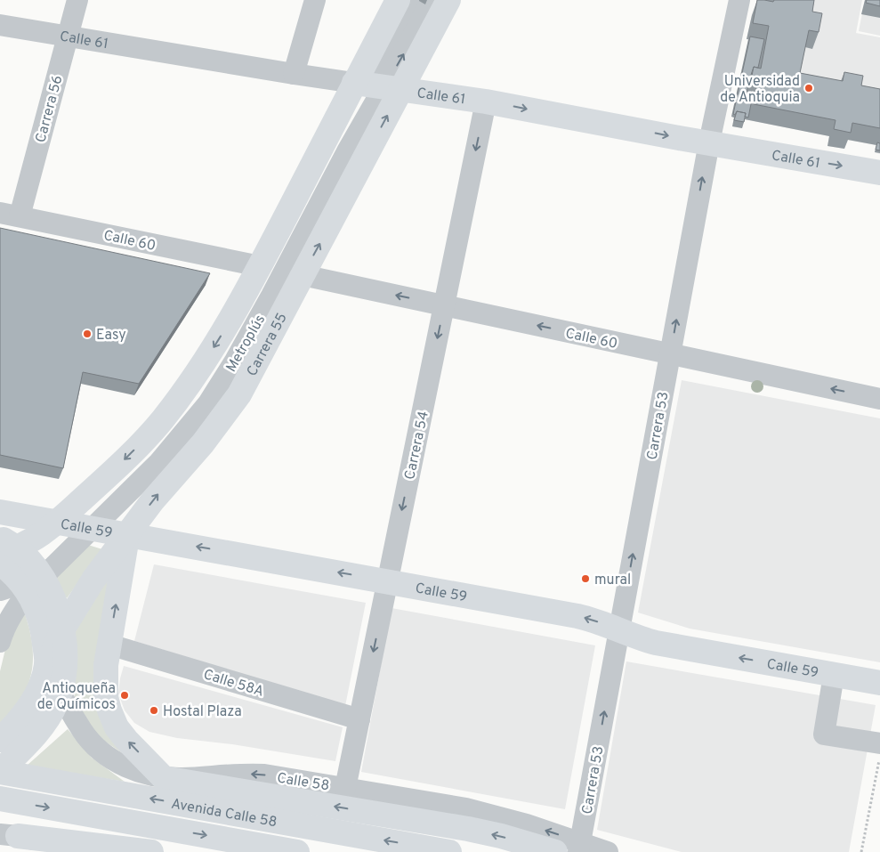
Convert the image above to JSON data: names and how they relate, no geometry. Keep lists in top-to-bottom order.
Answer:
{
  "streets": {
    "main road": [
      "Calle 61",
      "Carrera 55",
      "Calle 59",
      "Avenida Calle 58"
    ],
    "street": [
      "Carrera 56",
      "Calle 60",
      "Metroplús",
      "Carrera 53",
      "Carrera 54",
      "Calle 58A",
      "Calle 58"
    ]
  },
  "crossings": [
    ["Calle 61", "Carrera 56"],
    ["Calle 61", "Metroplús"],
    ["Calle 61", "Carrera 55"],
    ["Calle 61", "Carrera 53"],
    ["Calle 61", "Carrera 54"],
    ["Carrera 56", "Calle 60"],
    ["Calle 60", "Carrera 55"],
    ["Calle 60", "Carrera 53"],
    ["Calle 60", "Carrera 54"],
    ["Metroplús", "Carrera 55"],
    ["Metroplús", "Calle 59"],
    ["Carrera 55", "Calle 59"],
    ["Carrera 55", "Calle 58"],
    ["Carrera 55", "Avenida Calle 58"],
    ["Carrera 53", "Calle 59"],
    ["Carrera 53", "Calle 58"],
    ["Carrera 54", "Calle 59"],
    ["Carrera 54", "Calle 58A"],
    ["Carrera 54", "Calle 58"]
  ],
  "one_way": [
    "Calle 61",
    "Calle 60",
    "Carrera 53",
    "Carrera 54",
    "Calle 59",
    "Calle 58"
  ],
  "places": [
    "Universidad de Antioquia",
    "Easy",
    "mural",
    "Antioqueña de Químicos",
    "Hostal Plaza"
  ]
}
